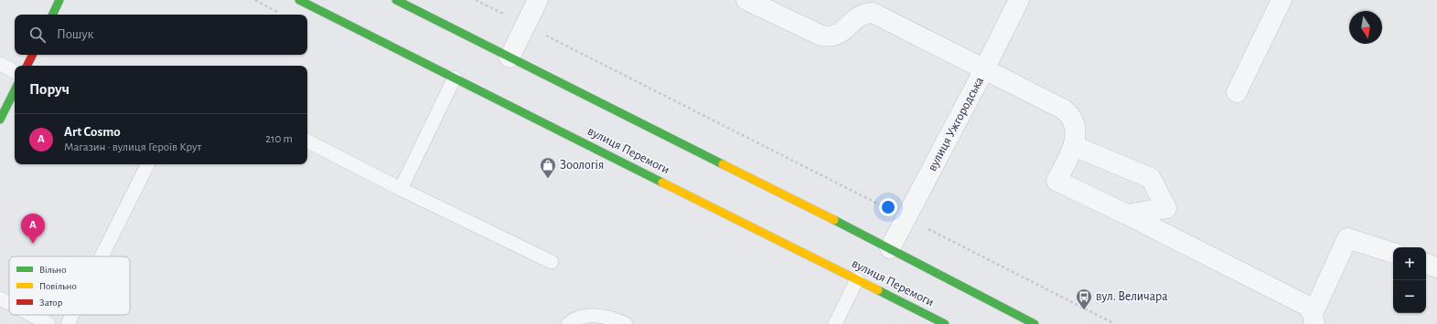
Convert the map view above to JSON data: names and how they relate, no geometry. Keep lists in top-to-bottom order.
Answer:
{
  "streets": {
    "main road": ["вулиця Перемоги"],
    "street": ["вулиця Ужгородська"]
  },
  "places": {
    "shop": ["Зоологія"],
    "bus stop": ["вул. Величара"]
  },
  "legend": ["Вільно", "Повільно", "Затор"],
  "north": "bottom",
  "page": {
    "search": "Пошук",
    "heading": "Поруч",
    "list": [
      {
        "mark": "A",
        "name": "Art Cosmo",
        "note": "Магазин · вулиця Героїв Крут",
        "value": "210 m"
      }
    ],
    "pins": "A",
    "map_buttons": ["+", "−"]
  }
}
